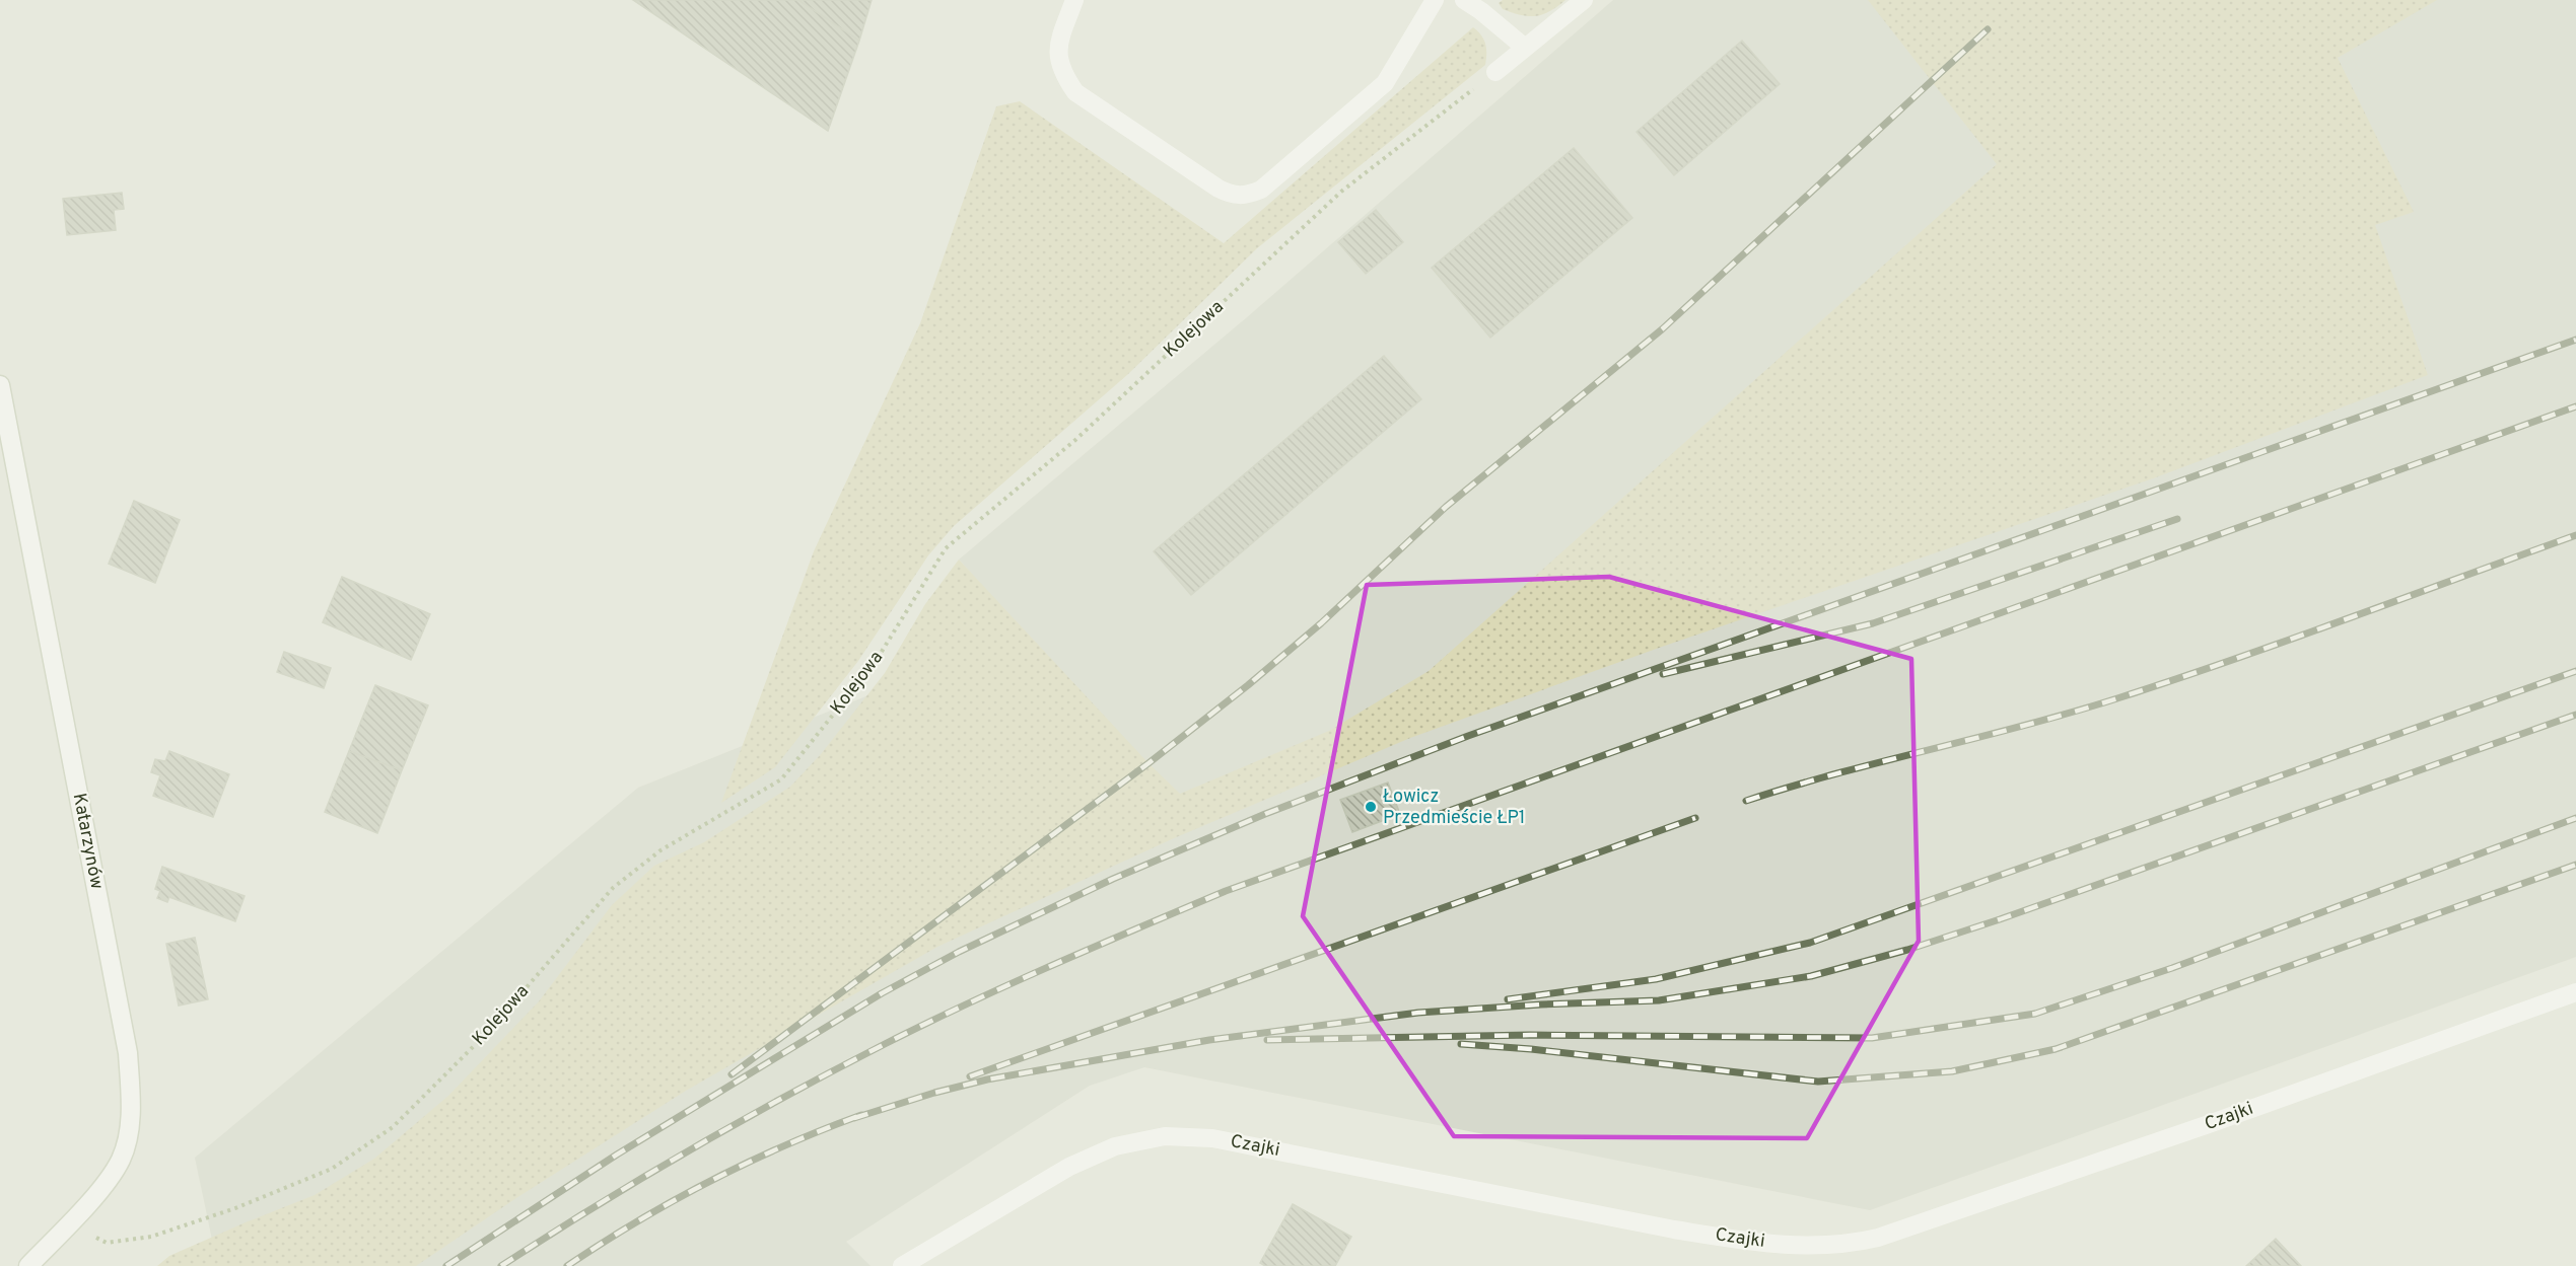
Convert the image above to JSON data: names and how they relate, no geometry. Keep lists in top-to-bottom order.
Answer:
{
  "streets": {
    "street": ["Katarzynów", "Czajki"],
    "path": ["Kolejowa"]
  },
  "crossings": [
    ["Kolejowa", "Katarzynów"]
  ],
  "places": ["Łowicz Przedmieście ŁP1"]
}
